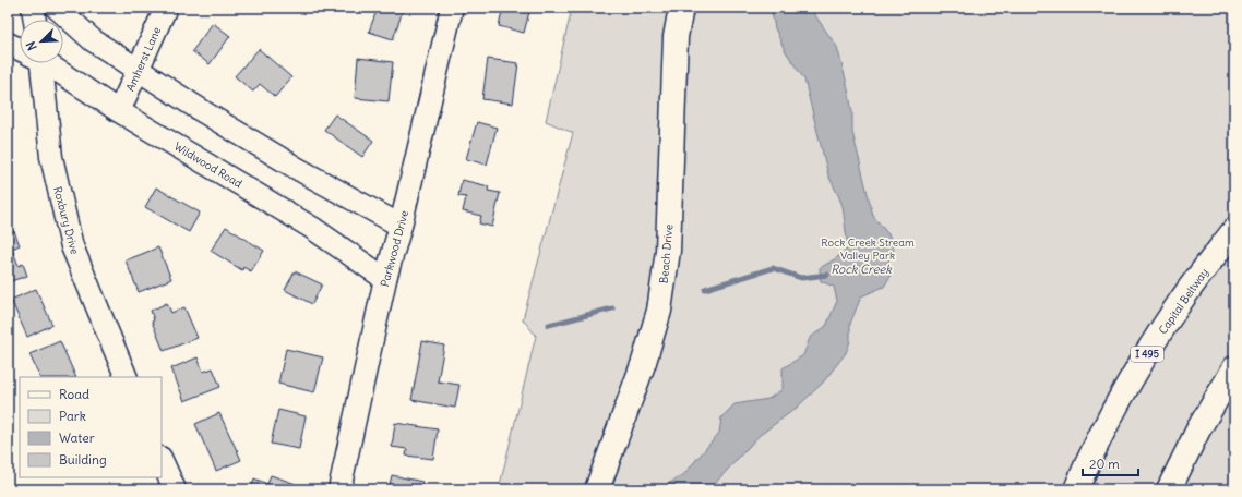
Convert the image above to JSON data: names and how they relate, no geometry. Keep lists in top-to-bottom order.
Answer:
{
  "streets": {
    "main road": ["Beach Drive", "Capital Beltway", "I 495"],
    "street": [
      "Amherst Lane",
      "Wildwood Road",
      "Roxbury Drive",
      "Parkwood Drive"
    ]
  },
  "crossings": [
    ["Amherst Lane", "Wildwood Road"],
    ["Wildwood Road", "Parkwood Drive"]
  ],
  "water": ["Rock Creek"],
  "parks": ["Rock Creek Stream Valley Park"],
  "legend": [
    "Road",
    "Park",
    "Water",
    "Building"
  ],
  "scale_bar": "20 m",
  "north": "bottom left"
}
